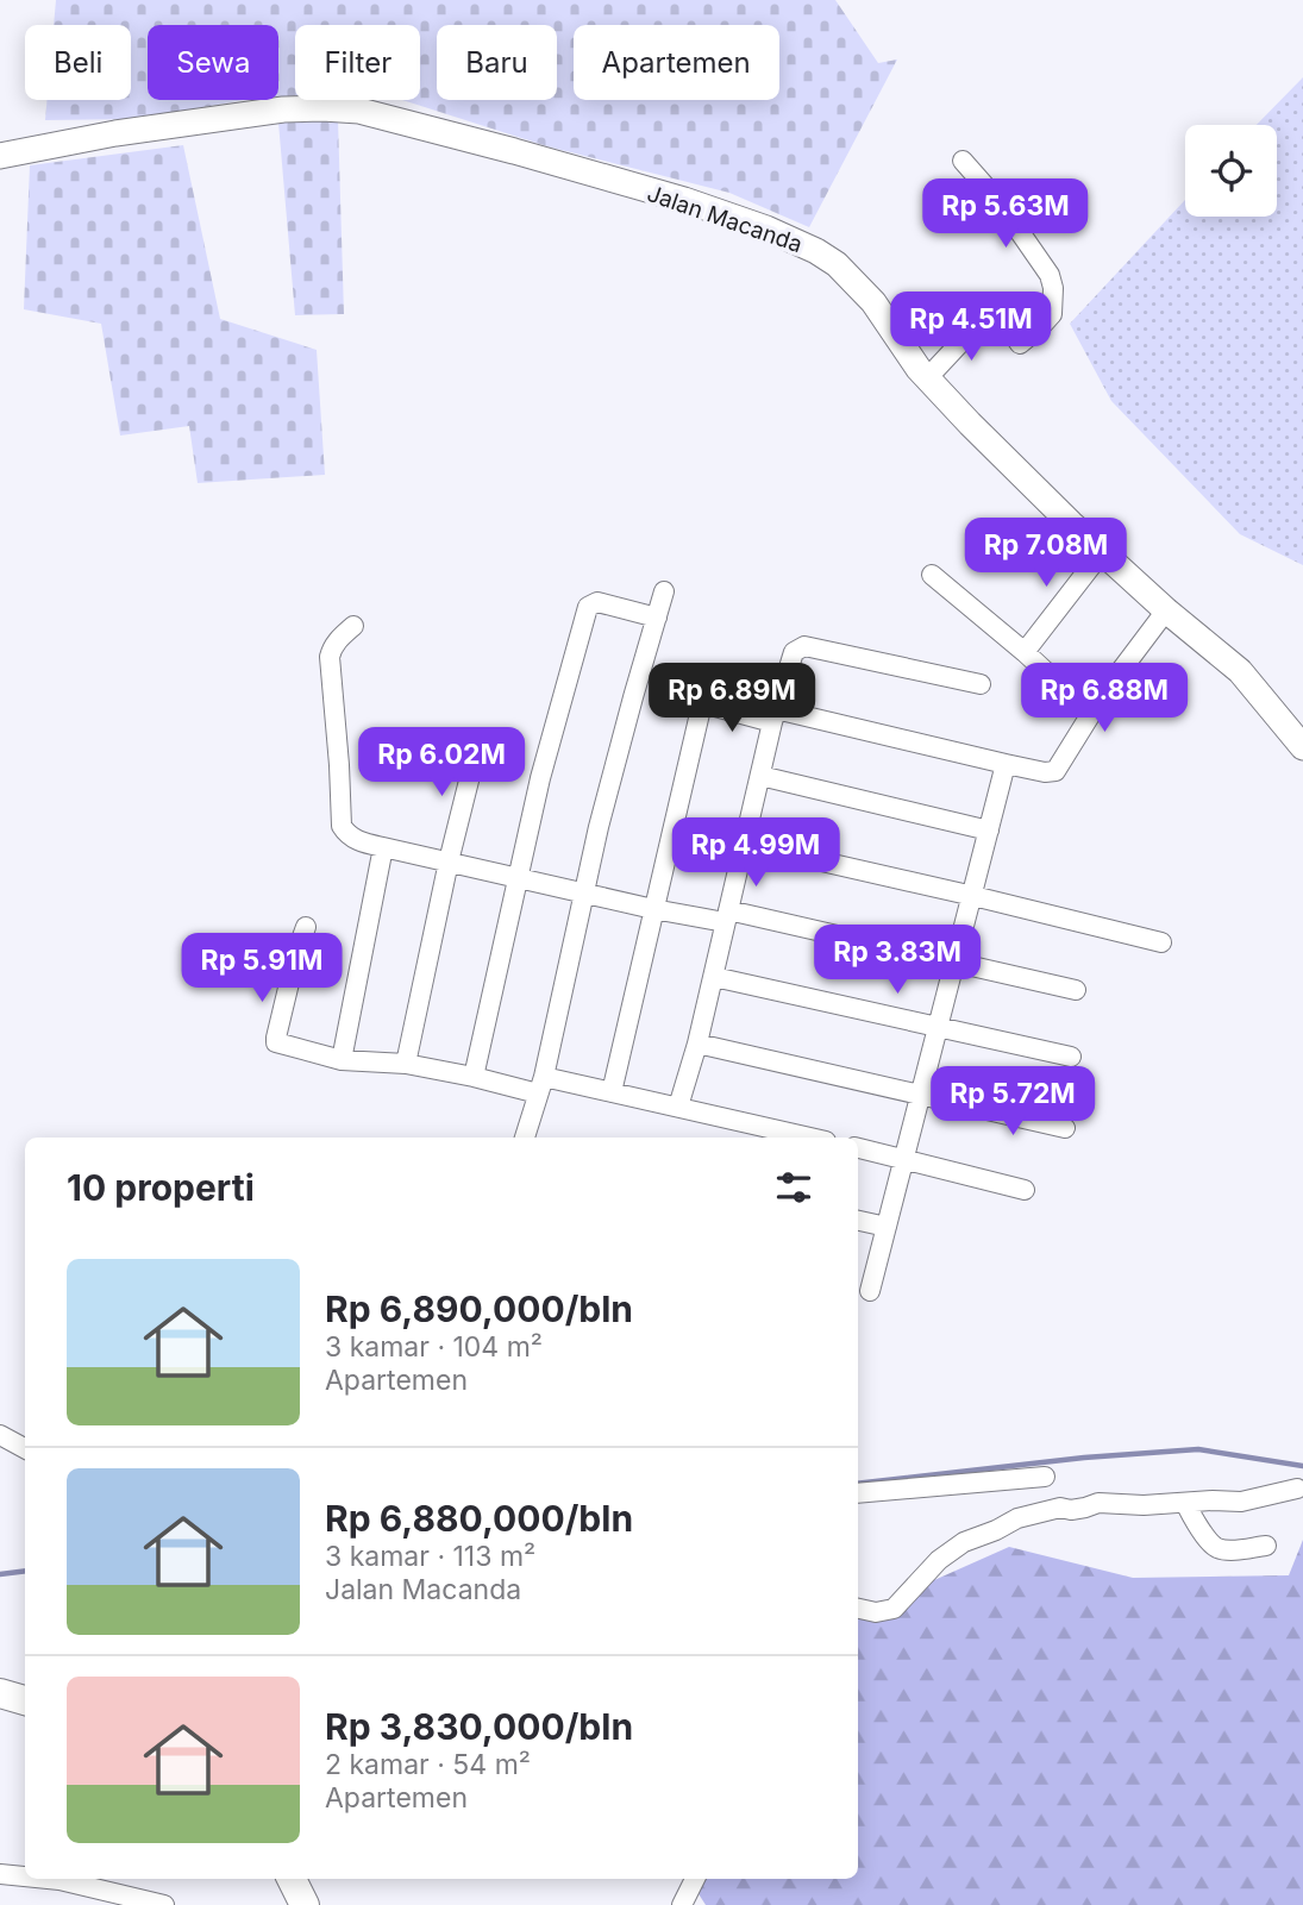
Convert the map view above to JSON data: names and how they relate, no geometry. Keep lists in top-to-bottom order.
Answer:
{
  "streets": {
    "street": ["Jalan Macanda"]
  },
  "page": {
    "chip": [
      "Beli",
      "Sewa",
      "Filter",
      "Baru",
      "Apartemen"
    ],
    "price": [
      "Rp 5.63M",
      "Rp 4.51M",
      "Rp 7.08M",
      "Rp 6.89M",
      "Rp 6.88M",
      "Rp 6.02M",
      "Rp 4.99M",
      "Rp 3.83M",
      "Rp 5.91M",
      "Rp 5.72M"
    ],
    "heading": "10 properti",
    "list": [
      {
        "name": "Rp 6,890,000/bln",
        "note": "3 kamar · 104 m² · Apartemen"
      },
      {
        "name": "Rp 6,880,000/bln",
        "note": "3 kamar · 113 m² · Jalan Macanda"
      },
      {
        "name": "Rp 3,830,000/bln",
        "note": "2 kamar · 54 m² · Apartemen"
      }
    ]
  }
}
